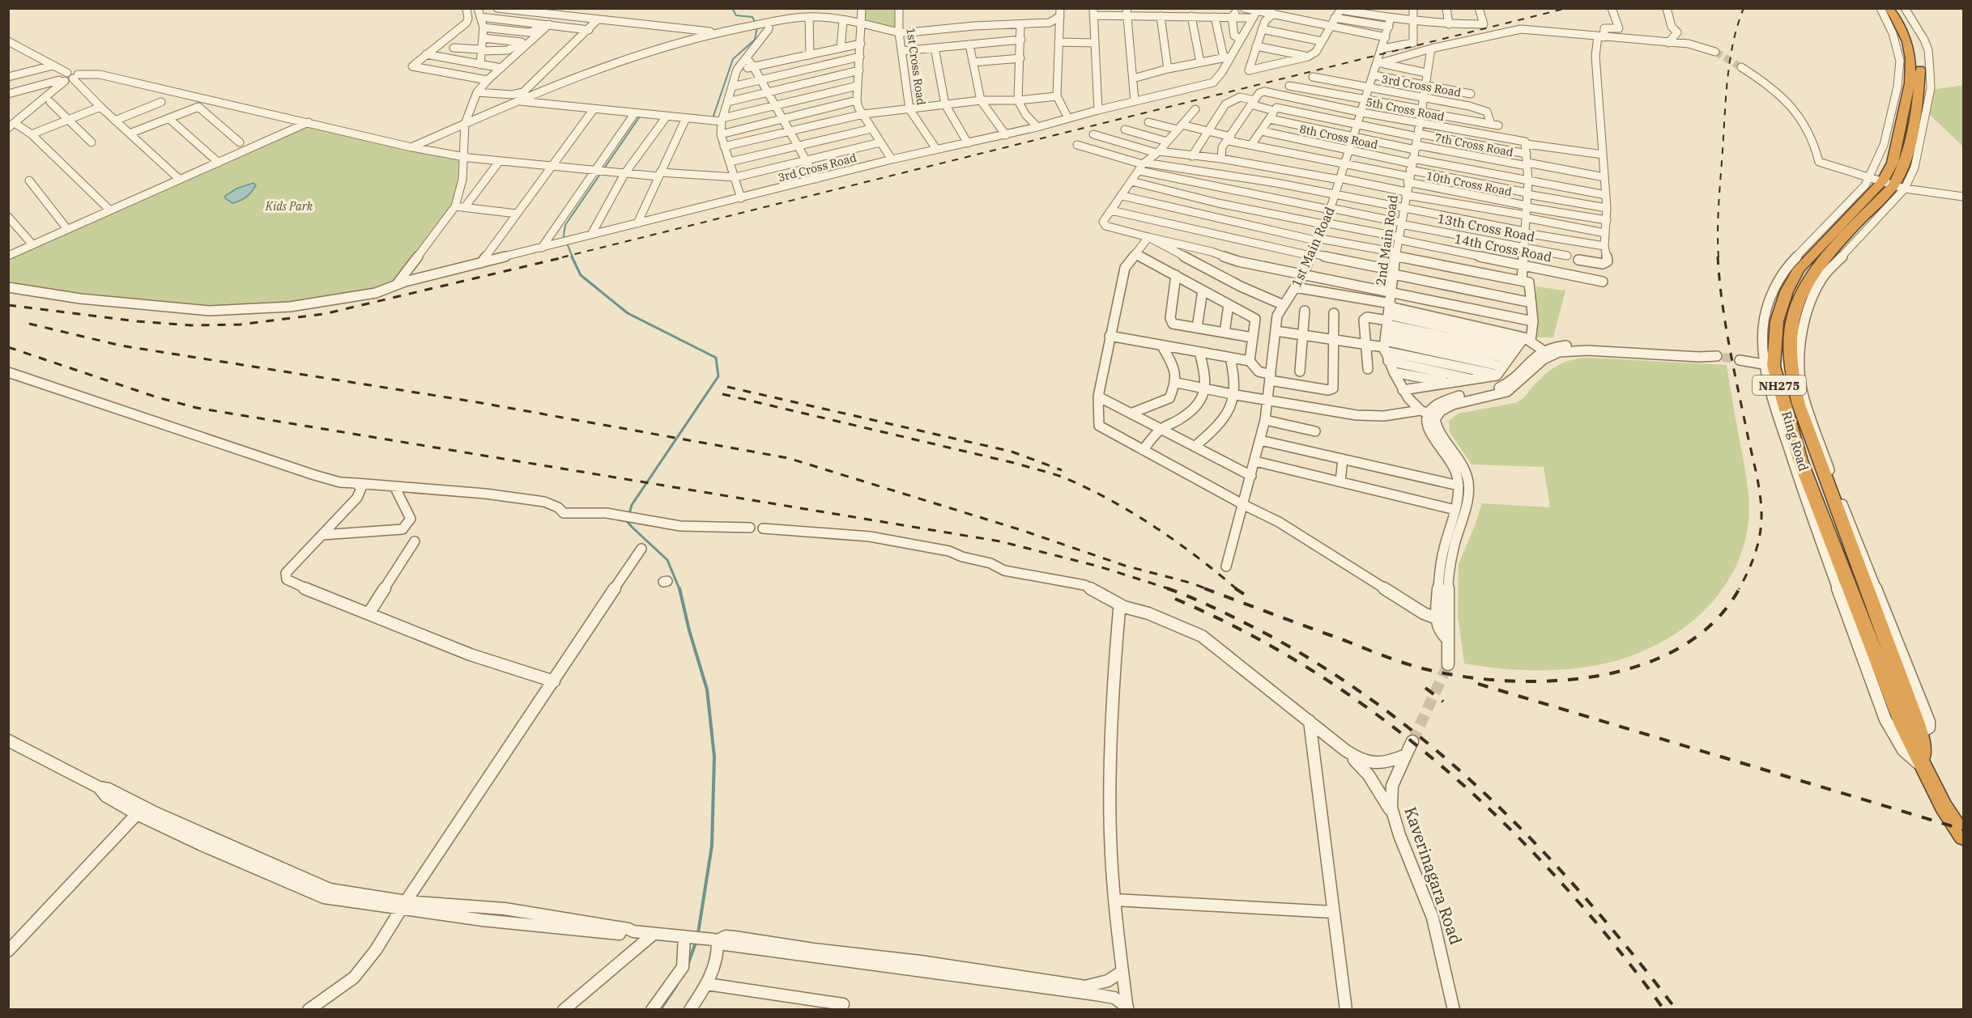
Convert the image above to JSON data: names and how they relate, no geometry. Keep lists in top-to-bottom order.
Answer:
{
  "streets": {
    "highway": ["NH275", "Ring Road"],
    "street": [
      "1st Cross Road",
      "3rd Cross Road",
      "5th Cross Road",
      "8th Cross Road",
      "7th Cross Road",
      "10th Cross Road",
      "13th Cross Road",
      "2nd Main Road",
      "1st Main Road",
      "14th Cross Road",
      "Kaverinagara Road"
    ]
  },
  "crossings": [
    ["1st Cross Road", "3rd Cross Road"],
    ["3rd Cross Road", "2nd Main Road"],
    ["3rd Cross Road", "1st Main Road"],
    ["5th Cross Road", "2nd Main Road"],
    ["5th Cross Road", "1st Main Road"],
    ["8th Cross Road", "7th Cross Road"],
    ["8th Cross Road", "10th Cross Road"],
    ["8th Cross Road", "2nd Main Road"],
    ["8th Cross Road", "1st Main Road"],
    ["7th Cross Road", "10th Cross Road"],
    ["7th Cross Road", "2nd Main Road"],
    ["7th Cross Road", "1st Main Road"],
    ["10th Cross Road", "2nd Main Road"],
    ["13th Cross Road", "2nd Main Road"],
    ["13th Cross Road", "1st Main Road"],
    ["2nd Main Road", "14th Cross Road"],
    ["1st Main Road", "14th Cross Road"]
  ],
  "parks": ["Kids Park"]
}
